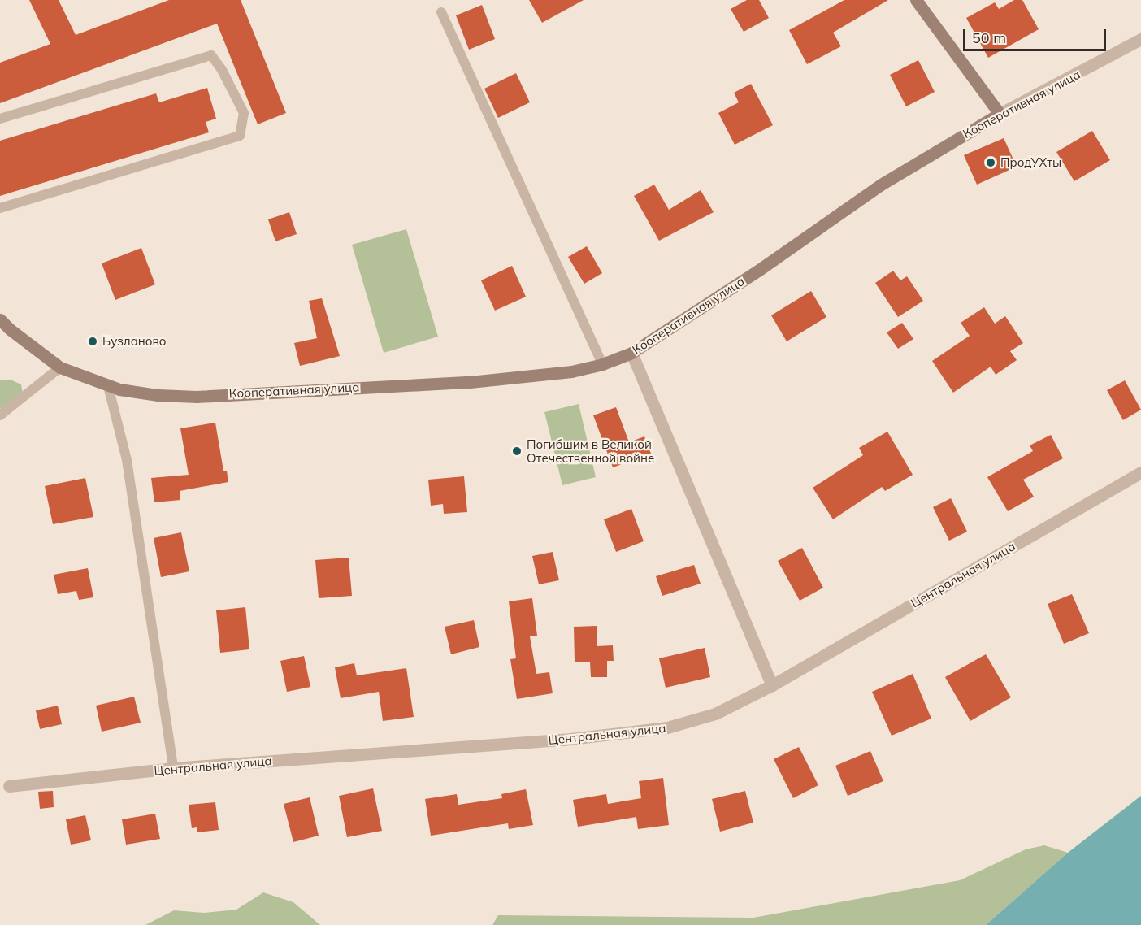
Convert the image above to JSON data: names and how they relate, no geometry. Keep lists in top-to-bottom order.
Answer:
{
  "streets": {
    "street": ["Кооперативная улица", "Центральная улица"]
  },
  "places": ["ПродУХты", "Бузланово", "Погибшим в Великой Отечественной войне"],
  "scale_bar": "50 m"
}
